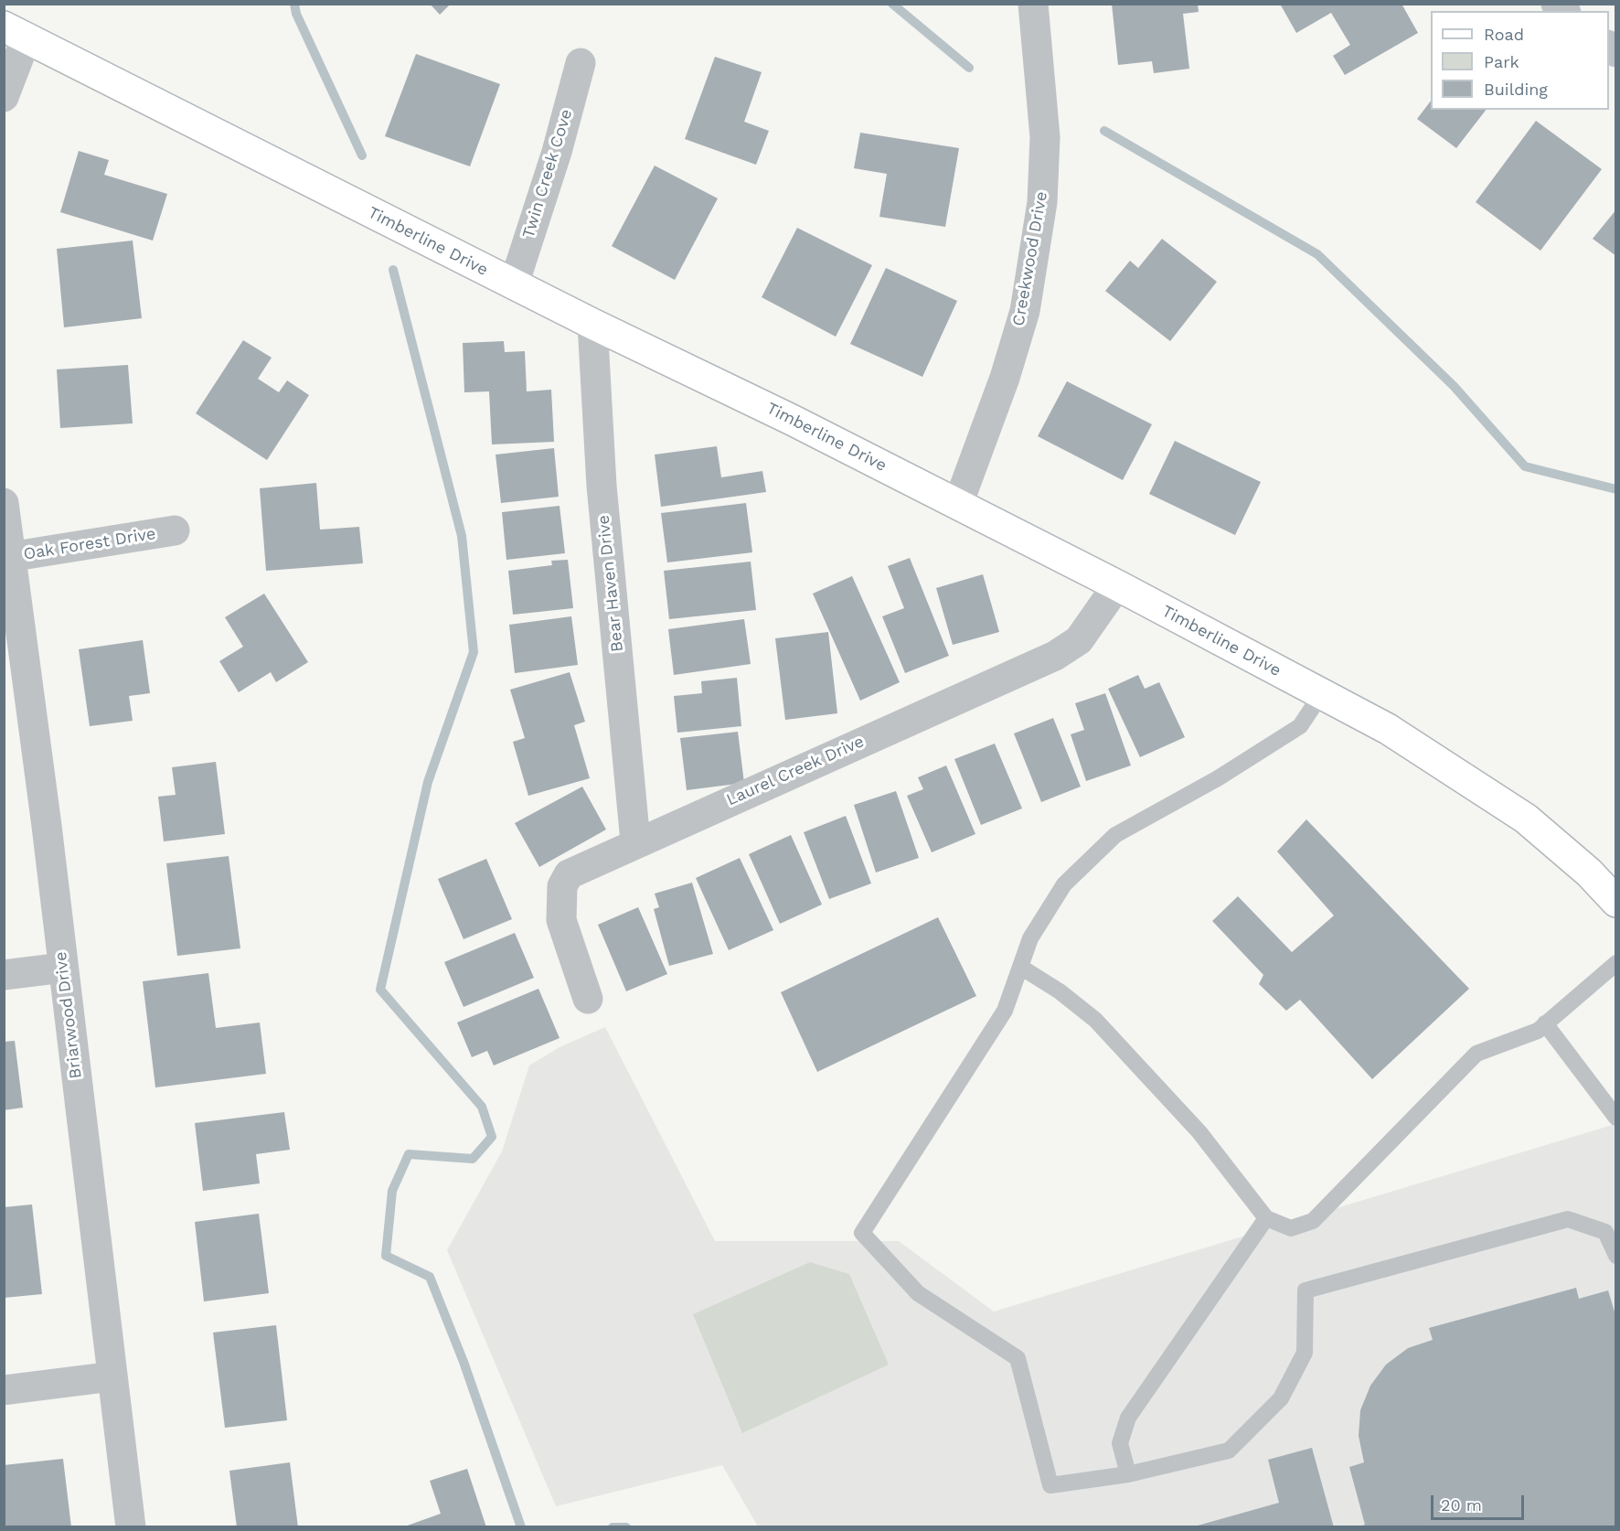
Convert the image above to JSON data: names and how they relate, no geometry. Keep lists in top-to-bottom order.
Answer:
{
  "streets": {
    "street": [
      "Twin Creek Cove",
      "Timberline Drive",
      "Creekwood Drive",
      "Oak Forest Drive",
      "Bear Haven Drive",
      "Laurel Creek Drive",
      "Briarwood Drive"
    ]
  },
  "crossings": [
    ["Twin Creek Cove", "Timberline Drive"],
    ["Timberline Drive", "Creekwood Drive"],
    ["Timberline Drive", "Bear Haven Drive"],
    ["Timberline Drive", "Laurel Creek Drive"],
    ["Oak Forest Drive", "Briarwood Drive"],
    ["Bear Haven Drive", "Laurel Creek Drive"]
  ],
  "legend": ["Road", "Park", "Building"],
  "scale_bar": "20 m"
}
